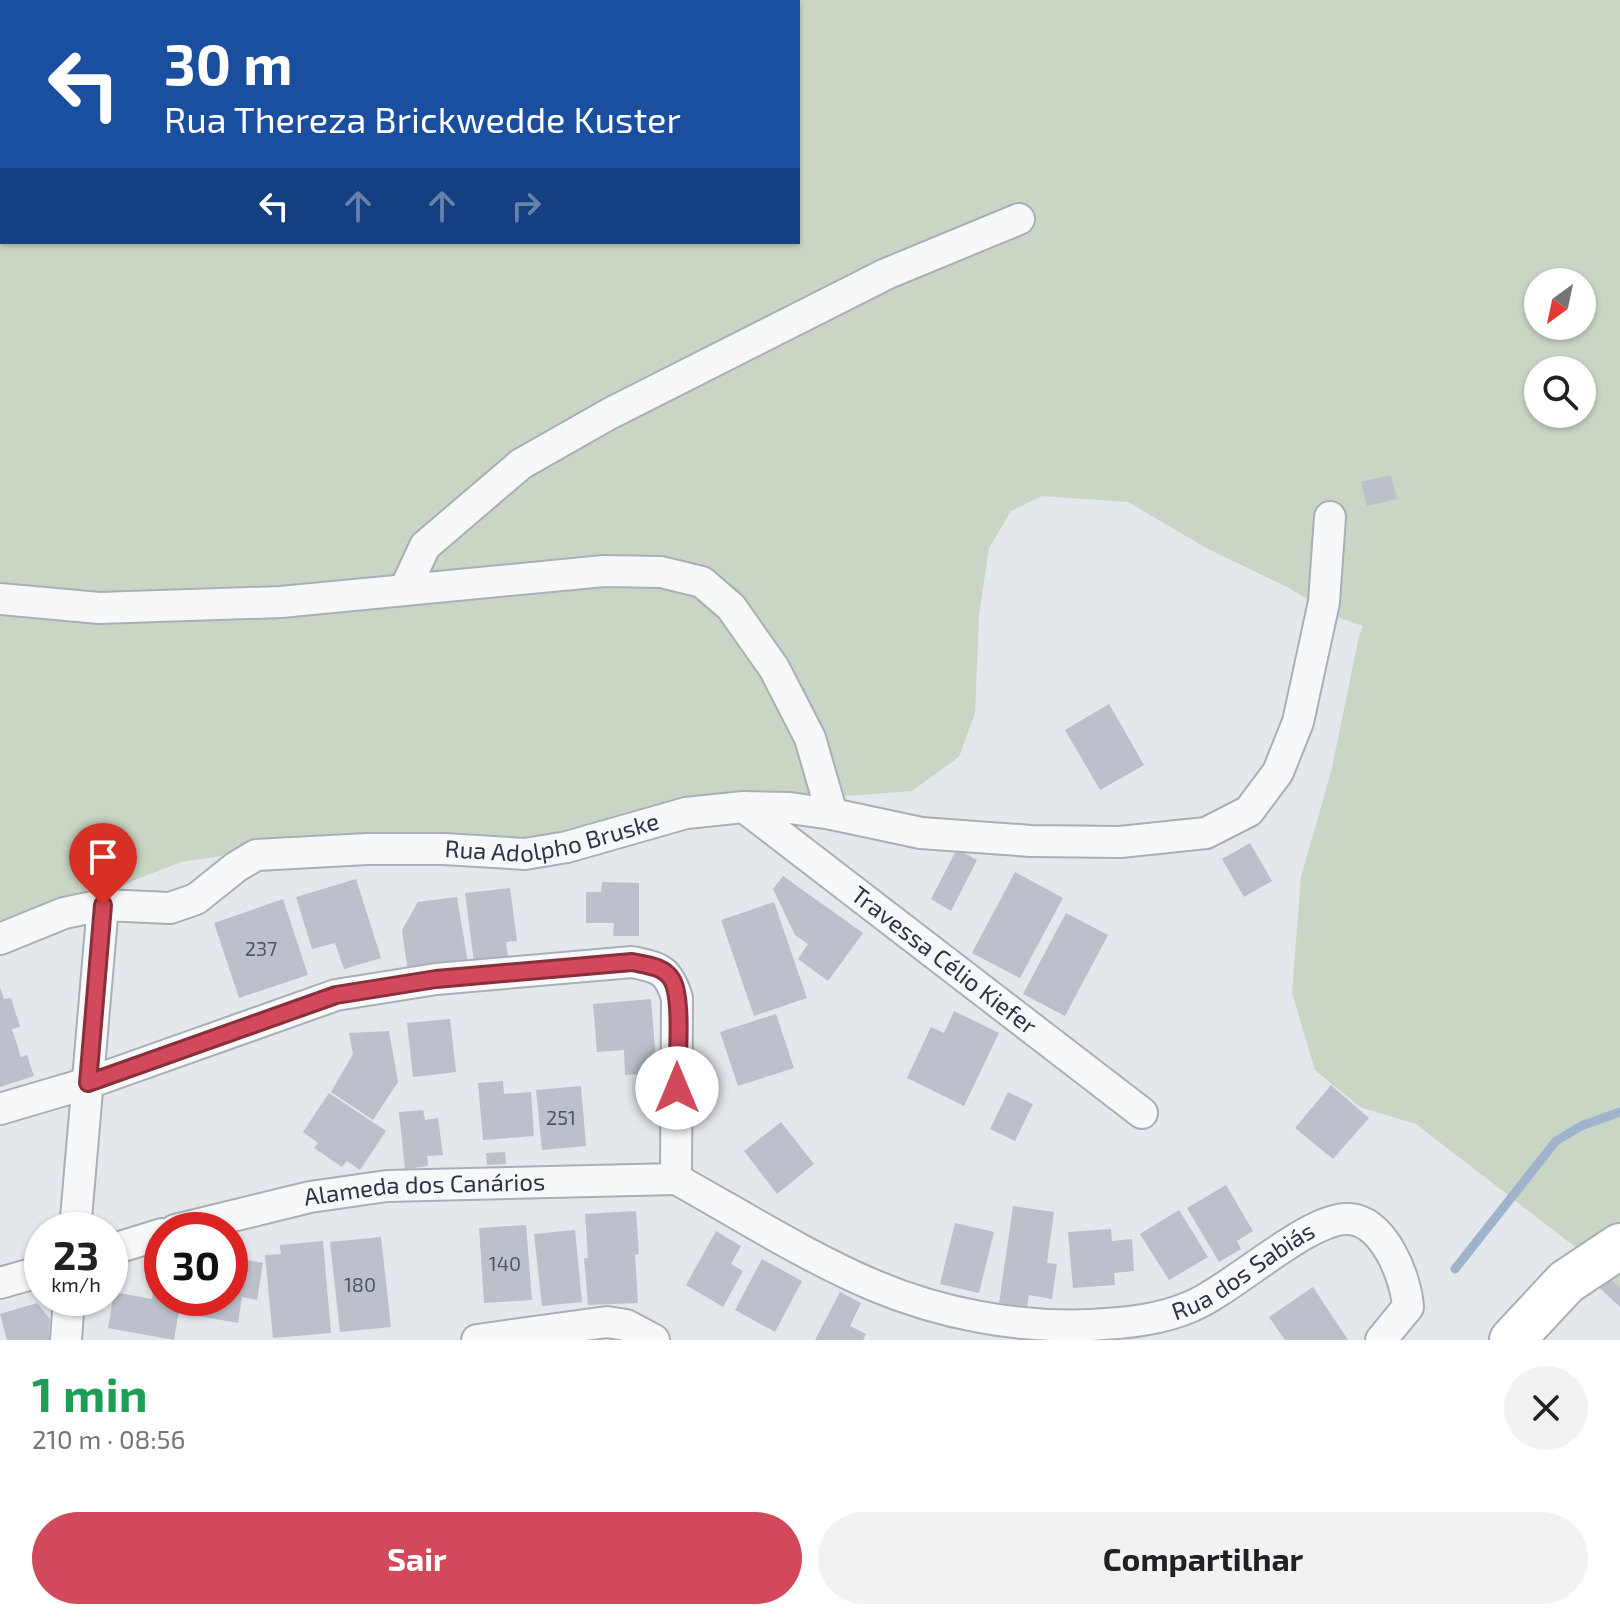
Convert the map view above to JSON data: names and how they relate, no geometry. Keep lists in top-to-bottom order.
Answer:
{
  "streets": {
    "street": [
      "Rua Adolpho Bruske",
      "Travessa Célio Kiefer",
      "Alameda dos Canários",
      "Rua dos Sabiás"
    ]
  },
  "crossings": [
    ["Rua Adolpho Bruske", "Travessa Célio Kiefer"],
    ["Alameda dos Canários", "Rua dos Sabiás"]
  ],
  "house_numbers": [
    "237",
    "251",
    "140",
    "180"
  ],
  "north": "bottom left",
  "page": {
    "turn": ["30 m", "Rua Thereza Brickwedde Kuster"],
    "speed": "23 km/h",
    "limit": "30",
    "heading": ["1 min", "210 m · 08:56"],
    "buttons": ["Sair", "Compartilhar"]
  }
}
